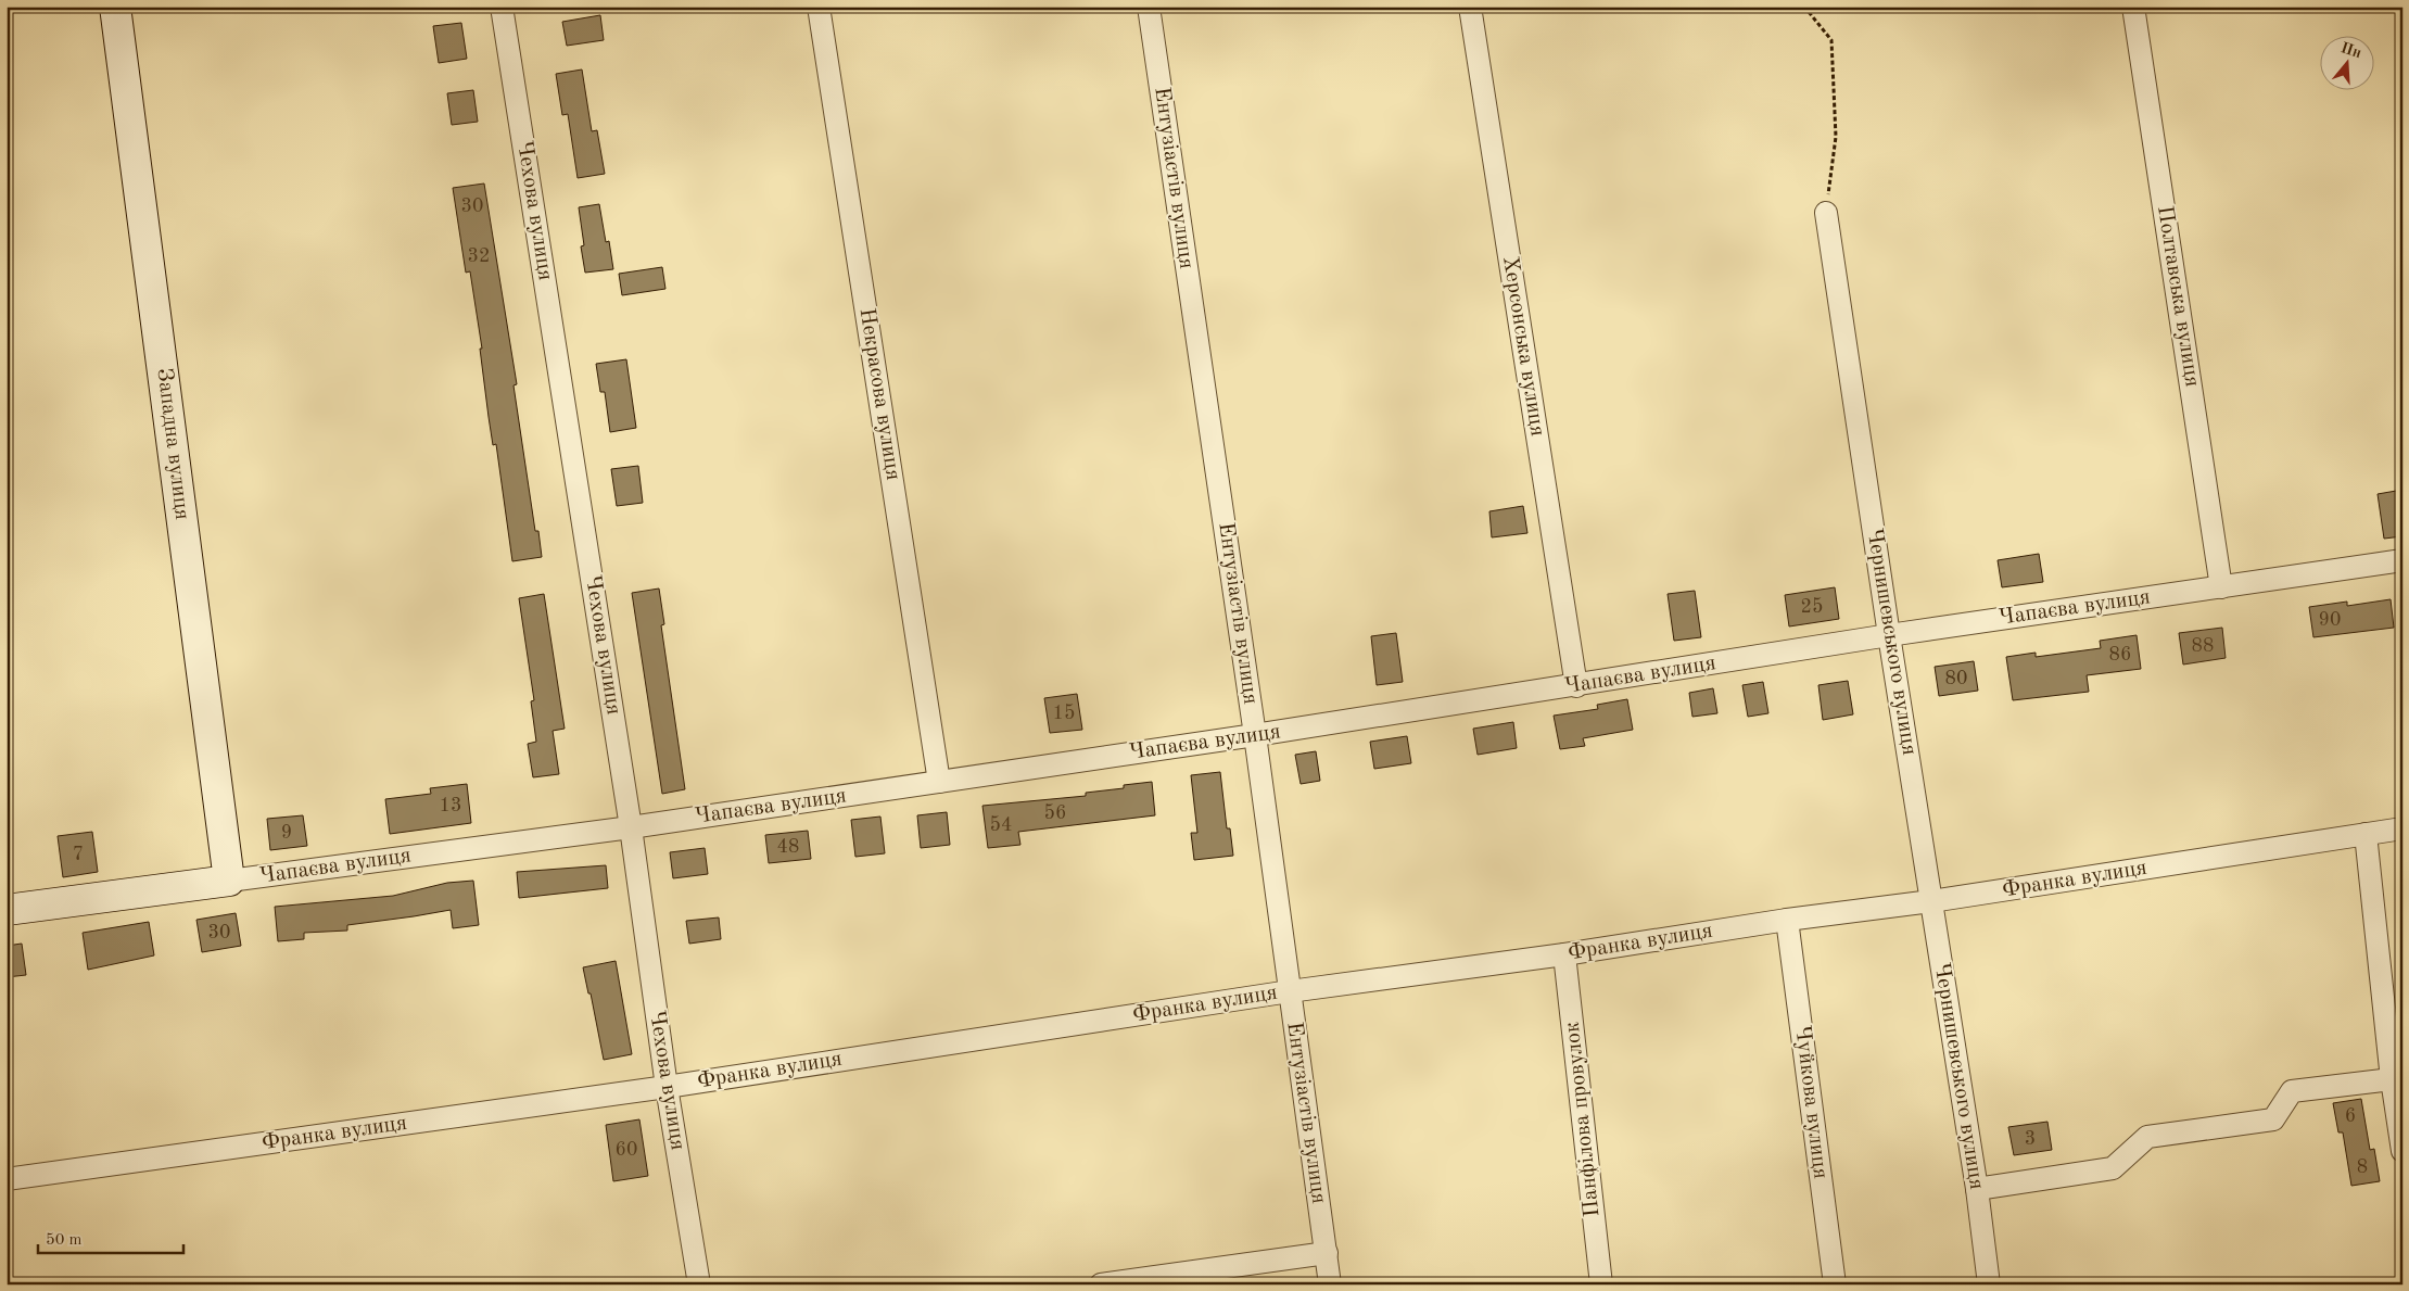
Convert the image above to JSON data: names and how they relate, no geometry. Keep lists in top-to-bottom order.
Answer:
{
  "streets": {
    "street": [
      "Ентузіастів вулиця",
      "Чехова вулиця",
      "Полтавська вулиця",
      "Херсонська вулиця",
      "Некрасова вулиця",
      "Западна вулиця",
      "Чапаєва вулиця",
      "Чернишевського вулиця",
      "Франка вулиця",
      "Чуйкова вулиця",
      "Панфілова провулок"
    ]
  },
  "crossings": [
    ["Ентузіастів вулиця", "Чапаєва вулиця"],
    ["Ентузіастів вулиця", "Франка вулиця"],
    ["Чехова вулиця", "Чапаєва вулиця"],
    ["Чехова вулиця", "Франка вулиця"],
    ["Полтавська вулиця", "Чапаєва вулиця"],
    ["Херсонська вулиця", "Чапаєва вулиця"],
    ["Некрасова вулиця", "Чапаєва вулиця"],
    ["Западна вулиця", "Чапаєва вулиця"],
    ["Чапаєва вулиця", "Чернишевського вулиця"],
    ["Чернишевського вулиця", "Франка вулиця"],
    ["Франка вулиця", "Чуйкова вулиця"],
    ["Франка вулиця", "Панфілова провулок"]
  ],
  "house_numbers": [
    "30",
    "32",
    "25",
    "90",
    "88",
    "86",
    "80",
    "15",
    "13",
    "56",
    "54",
    "9",
    "48",
    "7",
    "30",
    "6",
    "3",
    "60",
    "8"
  ],
  "scale_bar": "50 m",
  "north": "top"
}
